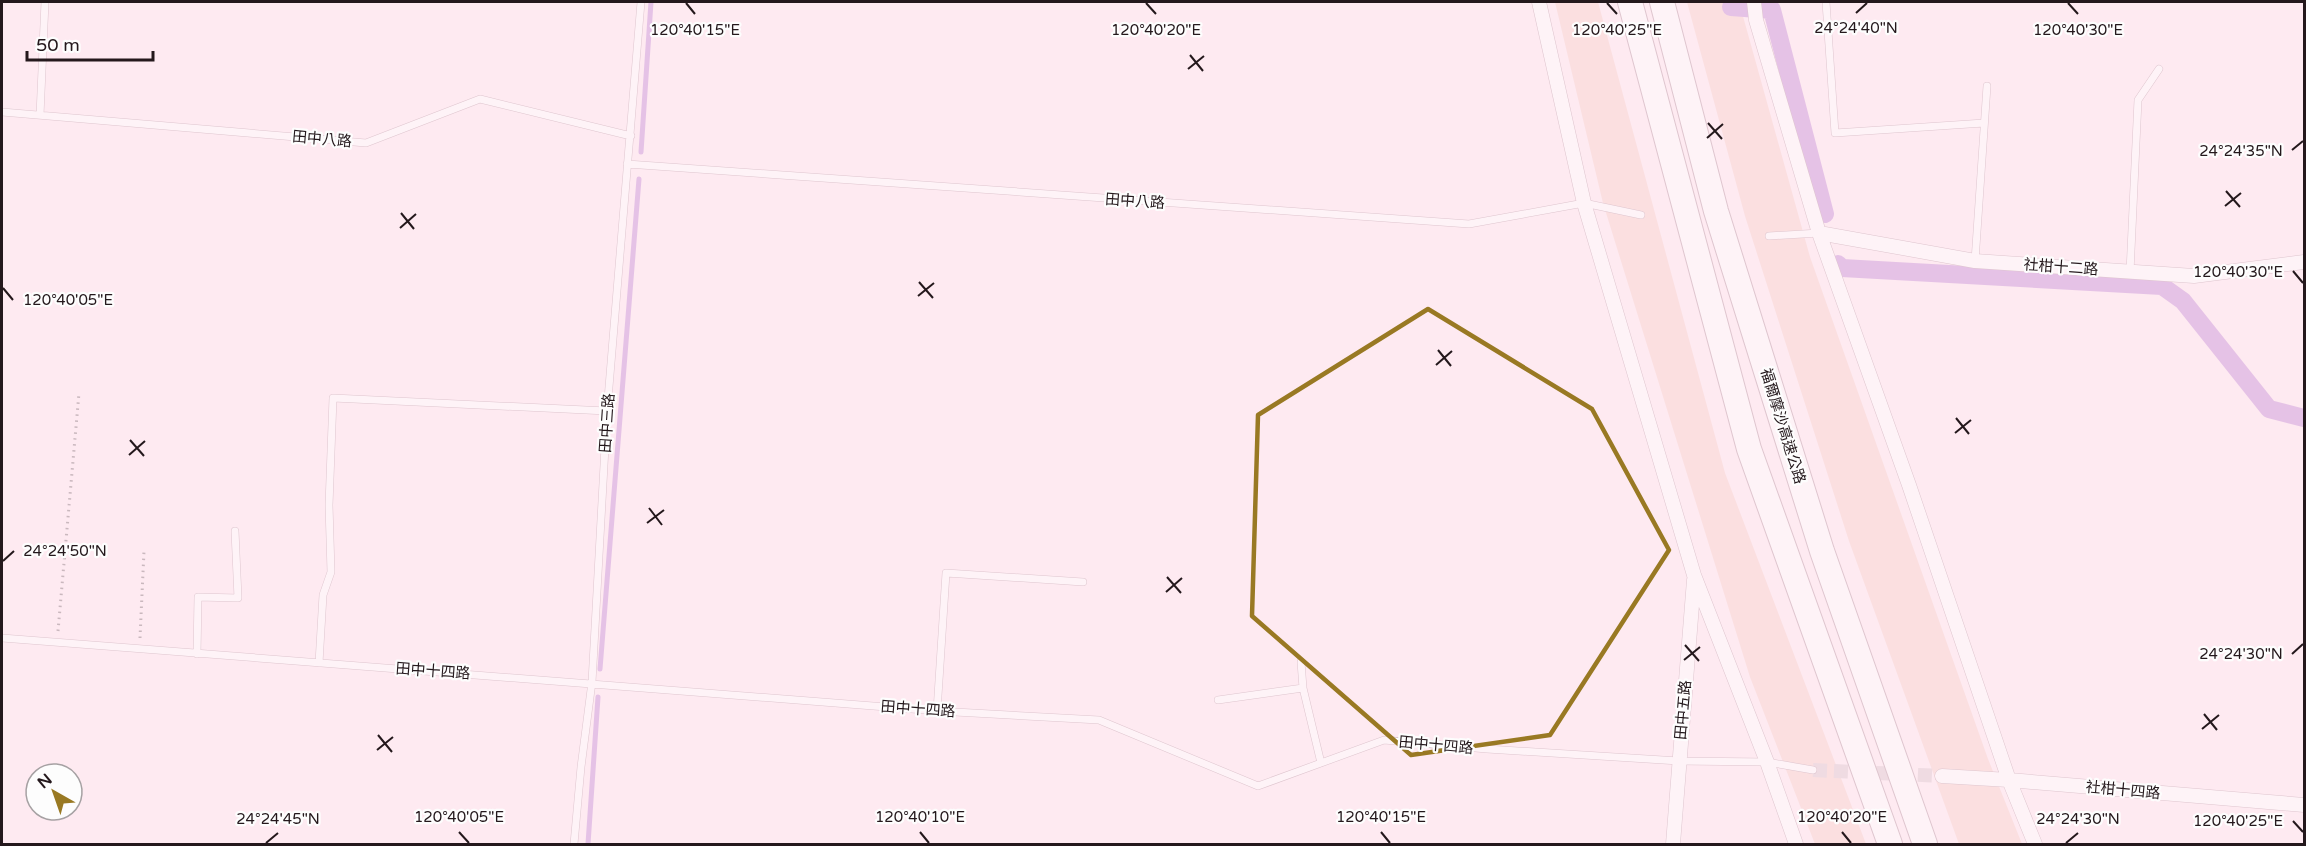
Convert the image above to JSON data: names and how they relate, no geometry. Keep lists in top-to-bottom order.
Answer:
{
  "streets": {
    "highway": ["福爾摩沙高速公路"],
    "street": ["社柑十二路", "田中五路", "社柑十四路"],
    "lane": ["田中八路", "田中三路", "田中十四路"]
  },
  "crossings": [
    ["田中八路", "田中三路"],
    ["田中三路", "田中十四路"],
    ["田中十四路", "田中五路"]
  ],
  "scale_bar": "50 m",
  "north": "top left",
  "coordinates": [
    "24°24'40\"N",
    "120°40'15\"E",
    "120°40'20\"E",
    "120°40'25\"E",
    "120°40'30\"E",
    "24°24'35\"N",
    "120°40'05\"E",
    "24°24'50\"N",
    "24°24'30\"N",
    "120°40'10\"E",
    "24°24'45\"N"
  ]
}
